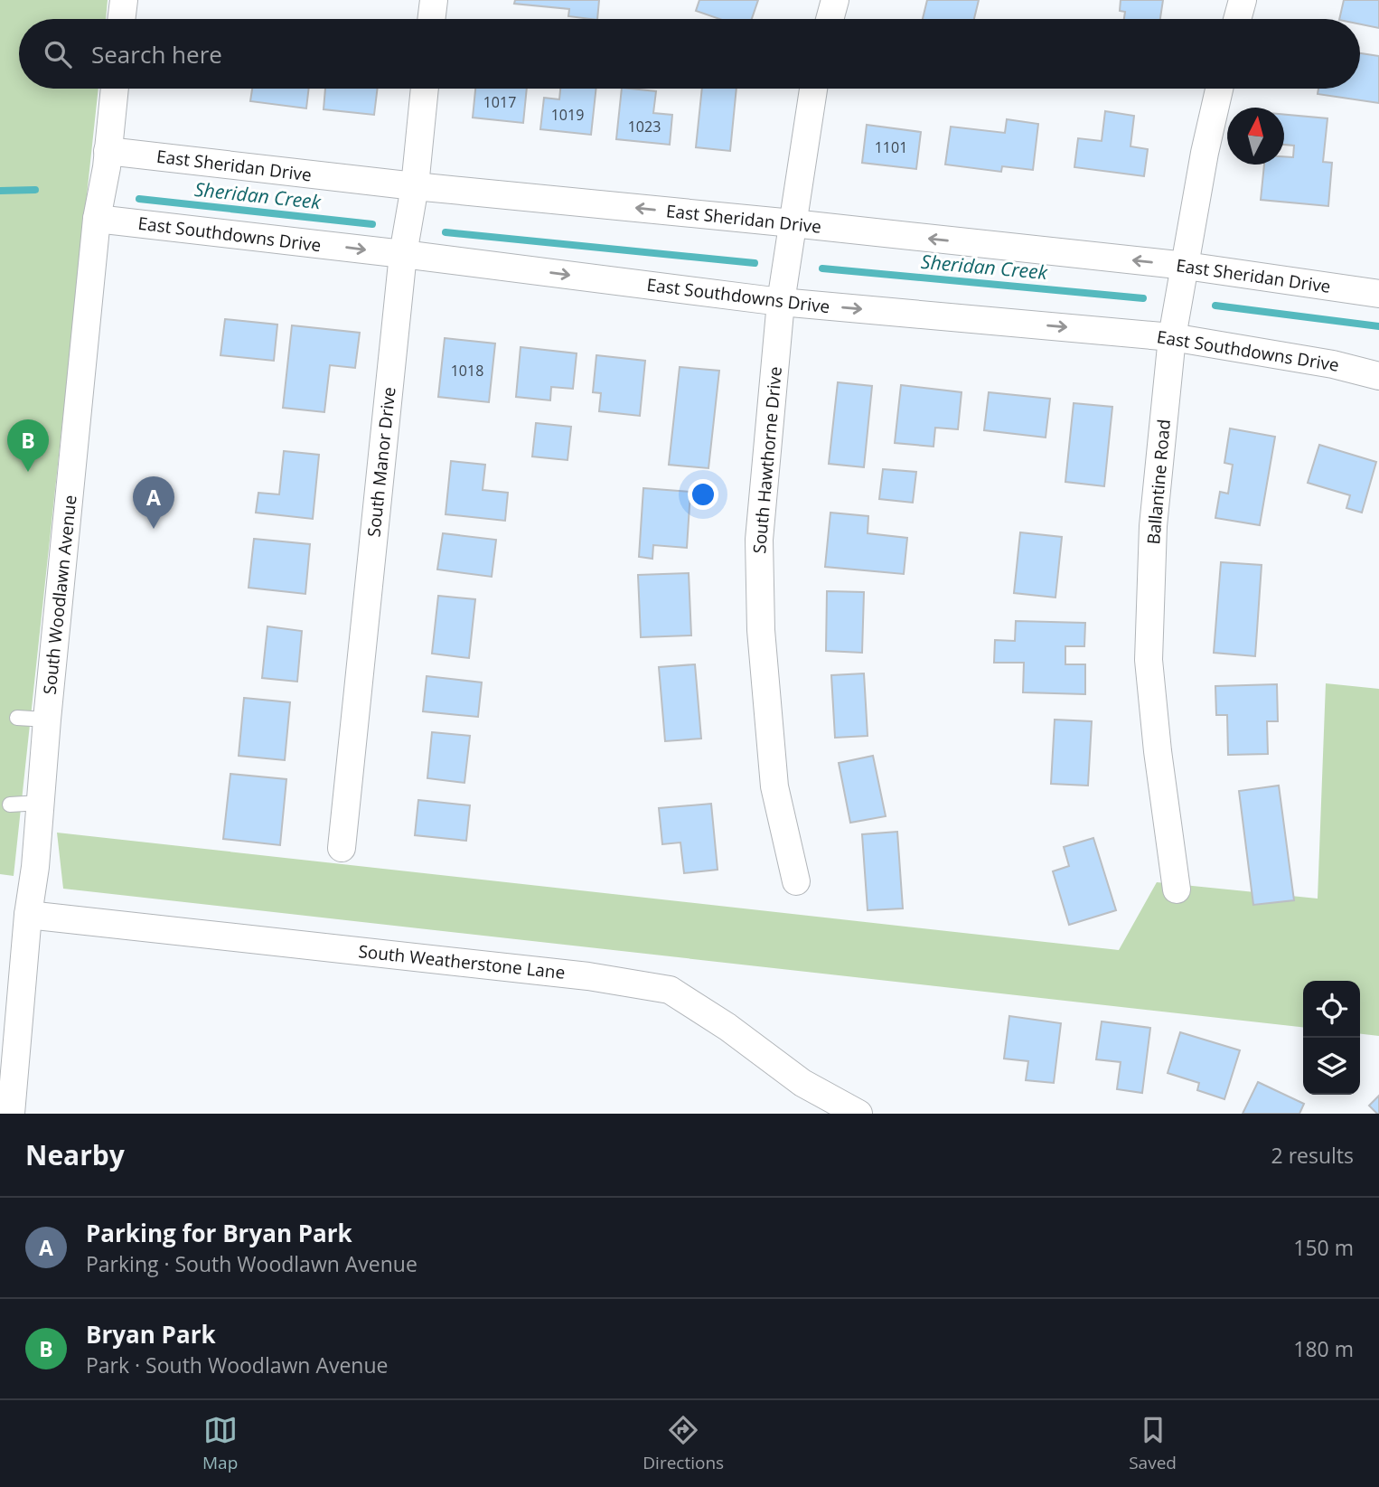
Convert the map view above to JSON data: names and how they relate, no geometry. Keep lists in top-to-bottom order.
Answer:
{
  "streets": {
    "street": [
      "East Sheridan Drive",
      "East Southdowns Drive",
      "South Hawthorne Drive",
      "South Manor Drive",
      "Ballantine Road",
      "South Woodlawn Avenue",
      "South Weatherstone Lane"
    ]
  },
  "crossings": [
    ["East Sheridan Drive", "South Hawthorne Drive"],
    ["East Sheridan Drive", "South Manor Drive"],
    ["East Sheridan Drive", "Ballantine Road"],
    ["East Sheridan Drive", "South Woodlawn Avenue"],
    ["East Southdowns Drive", "South Hawthorne Drive"],
    ["East Southdowns Drive", "South Manor Drive"],
    ["East Southdowns Drive", "Ballantine Road"],
    ["East Southdowns Drive", "South Woodlawn Avenue"],
    ["South Woodlawn Avenue", "South Weatherstone Lane"]
  ],
  "one_way": ["East Sheridan Drive", "East Southdowns Drive"],
  "water": ["Sheridan Creek"],
  "house_numbers": [
    "1017",
    "1019",
    "1023",
    "1101",
    "1018"
  ],
  "north": "top",
  "page": {
    "search": "Search here",
    "pins": ["B", "A"],
    "heading": ["Nearby", "2 results"],
    "list": [
      {
        "mark": "A",
        "name": "Parking for Bryan Park",
        "note": "Parking · South Woodlawn Avenue",
        "value": "150 m"
      },
      {
        "mark": "B",
        "name": "Bryan Park",
        "note": "Park · South Woodlawn Avenue",
        "value": "180 m"
      }
    ],
    "nav": ["Map", "Directions", "Saved"]
  }
}
